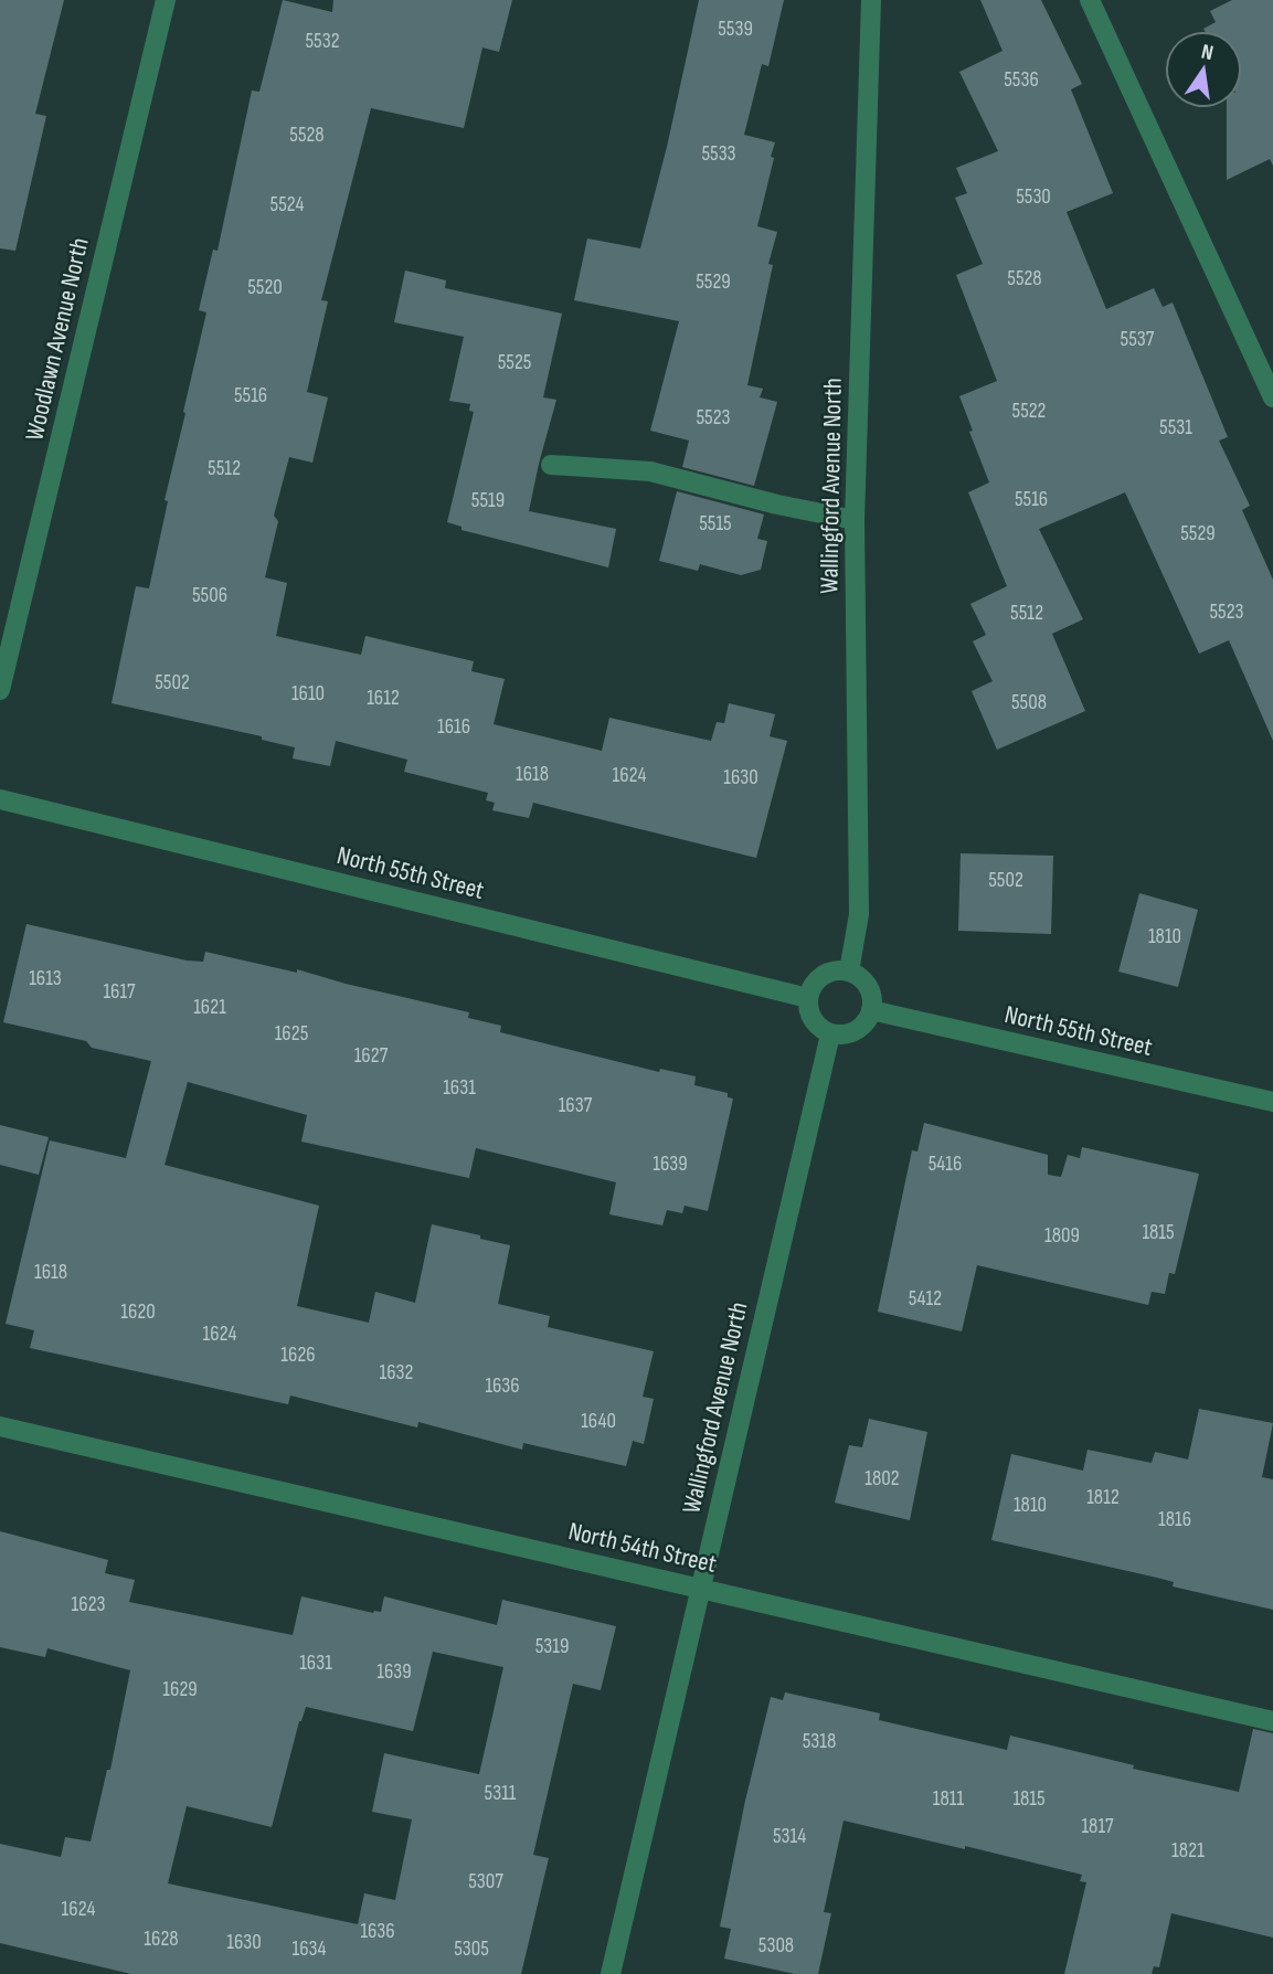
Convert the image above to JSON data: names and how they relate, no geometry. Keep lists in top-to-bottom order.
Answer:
{
  "streets": {
    "street": [
      "Woodlawn Avenue North",
      "Wallingford Avenue North",
      "North 55th Street",
      "North 54th Street"
    ]
  },
  "crossings": [
    ["Wallingford Avenue North", "North 55th Street"],
    ["Wallingford Avenue North", "North 54th Street"]
  ],
  "house_numbers": [
    "5539",
    "5532",
    "5536",
    "5528",
    "5533",
    "5530",
    "5524",
    "5528",
    "5529",
    "5520",
    "5537",
    "5525",
    "5516",
    "5522",
    "5523",
    "5531",
    "5512",
    "5516",
    "5519",
    "5515",
    "5529",
    "5506",
    "5523",
    "5512",
    "5502",
    "1610",
    "1612",
    "5508",
    "1616",
    "1618",
    "1624",
    "1630",
    "5502",
    "1810",
    "1613",
    "1617",
    "1621",
    "1625",
    "1627",
    "1631",
    "1637",
    "1639",
    "5416",
    "1815",
    "1809",
    "1618",
    "5412",
    "1620",
    "1624",
    "1626",
    "1632",
    "1636",
    "1640",
    "1802",
    "1812",
    "1810",
    "1816",
    "1623",
    "5319",
    "1631",
    "1639",
    "1629",
    "5318",
    "5311",
    "1811",
    "1815",
    "1817",
    "5314",
    "1821",
    "5307",
    "1624",
    "1636",
    "1628",
    "1630",
    "5308",
    "1634",
    "5305"
  ],
  "north": "top"
}
